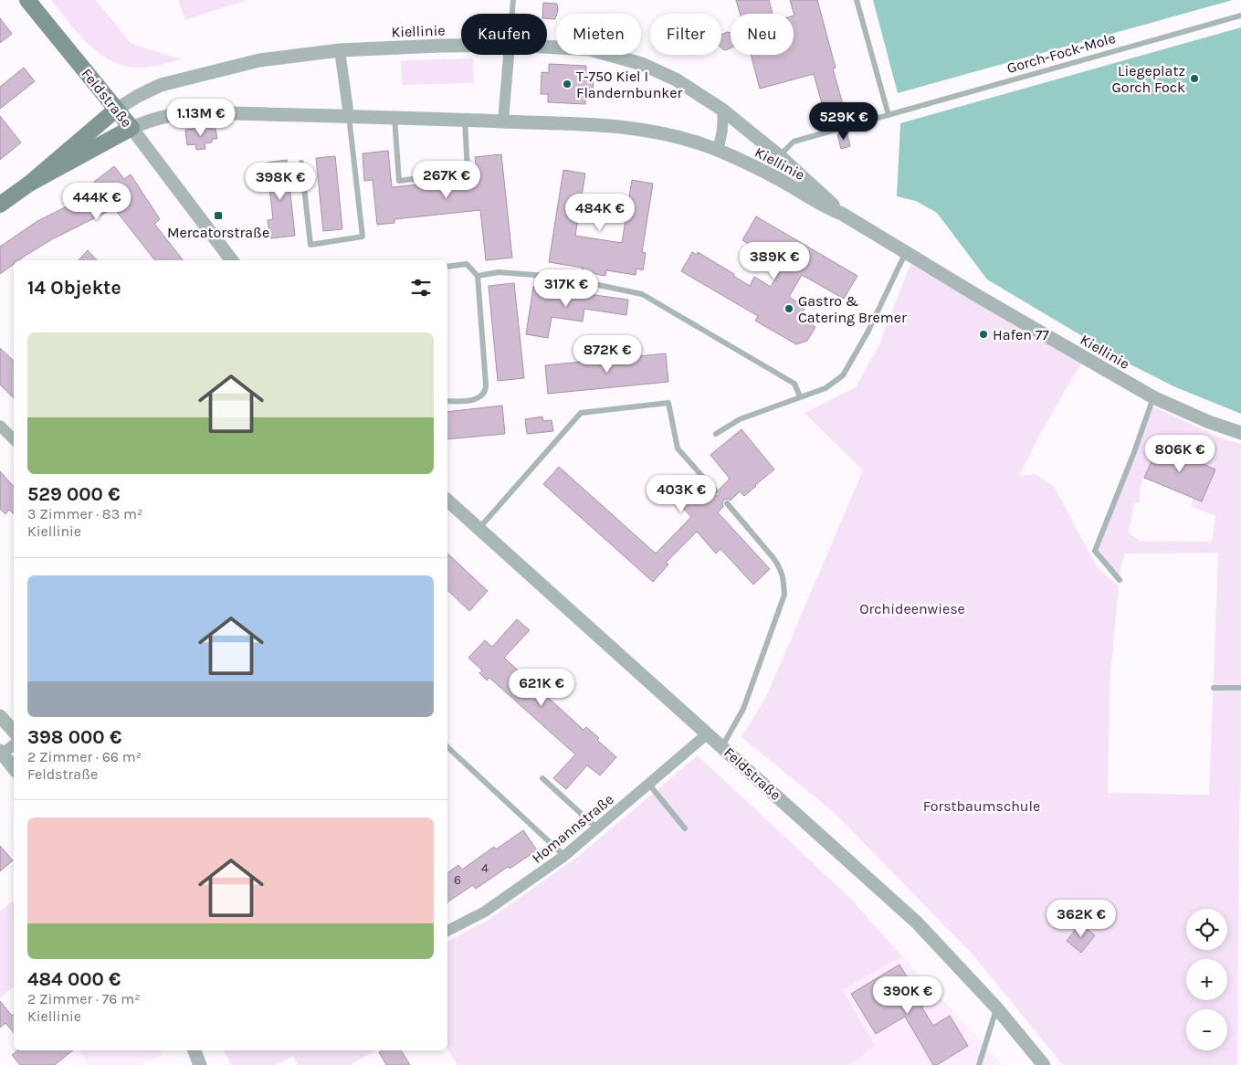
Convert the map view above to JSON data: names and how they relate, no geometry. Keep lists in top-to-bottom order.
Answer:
{
  "streets": {
    "main road": ["Feldstraße"],
    "street": ["Kiellinie", "Homannstraße"],
    "lane": ["Gorch-Fock-Mole"]
  },
  "crossings": [
    ["Kiellinie", "Gorch-Fock-Mole"],
    ["Kiellinie", "Feldstraße"],
    ["Feldstraße", "Homannstraße"]
  ],
  "parks": ["Orchideenwiese", "Forstbaumschule"],
  "places": {
    "other": [
      "Liegeplatz Gorch Fock",
      "T-750 Kiel I Flandernbunker",
      "Gastro & Catering Bremer",
      "Hafen 77"
    ],
    "transit": ["Mercatorstraße"]
  },
  "house_numbers": ["4", "6"],
  "page": {
    "chip": [
      "Kaufen",
      "Mieten",
      "Filter",
      "Neu"
    ],
    "price": [
      "1.13M €",
      "529K €",
      "267K €",
      "398K €",
      "444K €",
      "484K €",
      "389K €",
      "317K €",
      "872K €",
      "806K €",
      "403K €",
      "621K €",
      "362K €",
      "390K €"
    ],
    "heading": "14 Objekte",
    "list": [
      {
        "name": "529 000 €",
        "note": "3 Zimmer · 83 m² · Kiellinie"
      },
      {
        "name": "398 000 €",
        "note": "2 Zimmer · 66 m² · Feldstraße"
      },
      {
        "name": "484 000 €",
        "note": "2 Zimmer · 76 m² · Kiellinie"
      }
    ],
    "map_buttons": ["+", "−"]
  }
}
